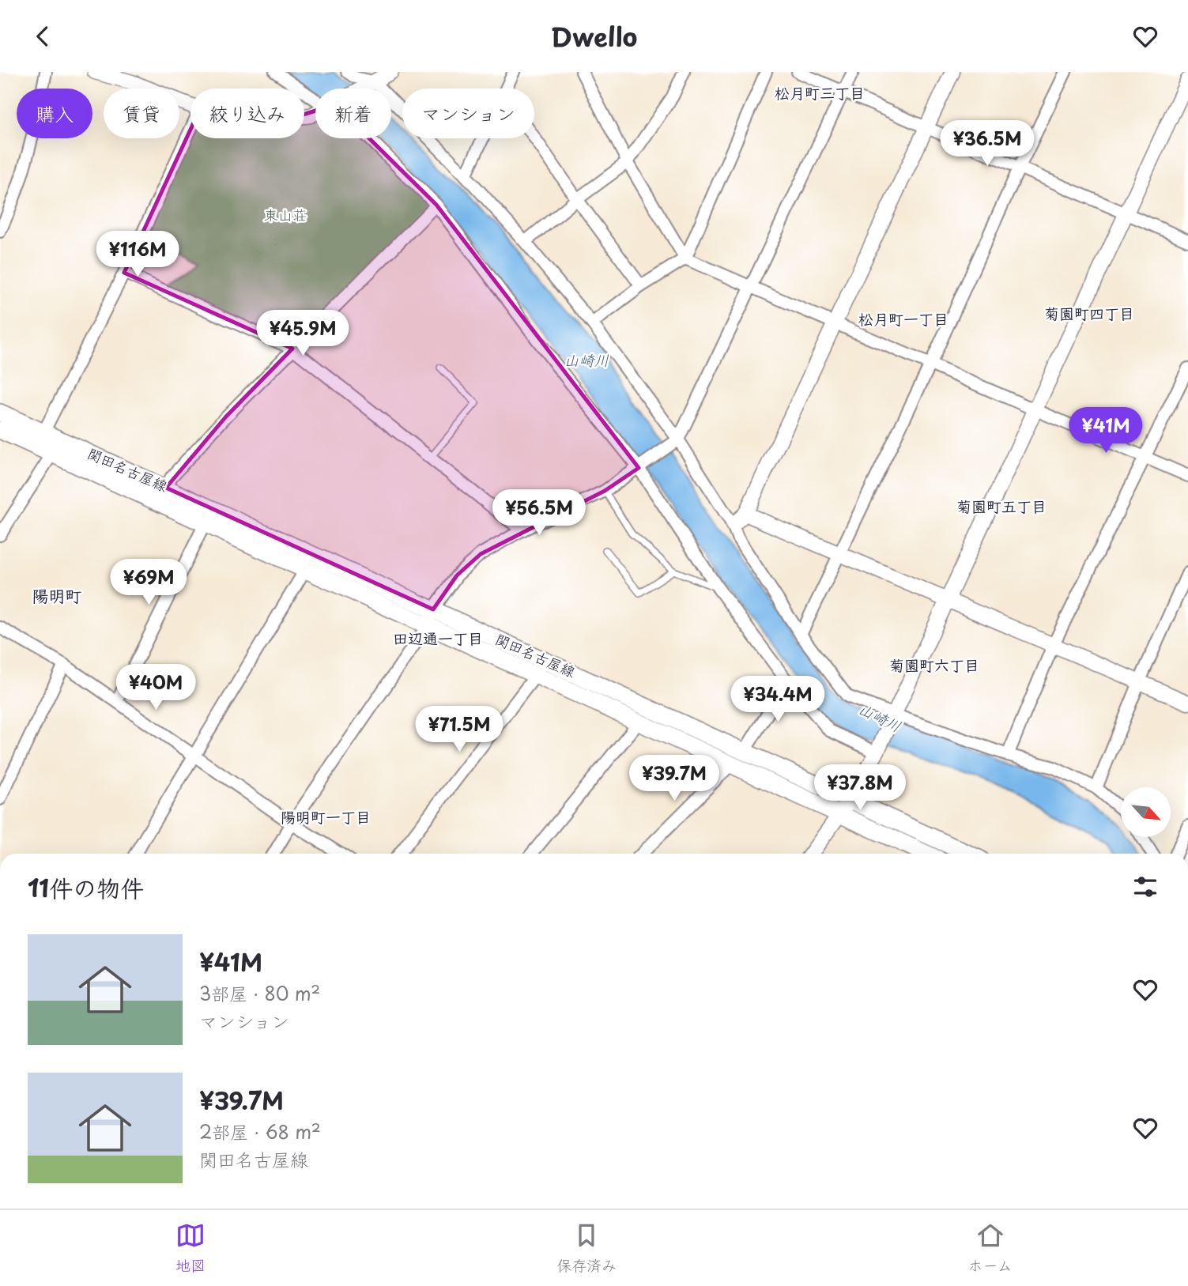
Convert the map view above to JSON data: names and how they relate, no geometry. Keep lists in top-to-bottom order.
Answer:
{
  "streets": {
    "main road": ["関田名古屋線"]
  },
  "districts": [
    "松月町三丁目",
    "菊園町四丁目",
    "松月町一丁目",
    "菊園町五丁目",
    "陽明町",
    "田辺通一丁目",
    "菊園町六丁目",
    "陽明町一丁目"
  ],
  "water": ["山崎川"],
  "parks": ["東山荘"],
  "north": "bottom right",
  "page": {
    "header": "Dwello",
    "chip": [
      "購入",
      "賃貸",
      "絞り込み",
      "新着",
      "マンション"
    ],
    "price": [
      "¥36.5M",
      "¥116M",
      "¥45.9M",
      "¥41M",
      "¥56.5M",
      "¥69M",
      "¥40M",
      "¥34.4M",
      "¥71.5M",
      "¥39.7M",
      "¥37.8M"
    ],
    "heading": "11件の物件",
    "list": [
      {
        "name": "¥41M",
        "note": "3部屋 · 80 m² · マンション"
      },
      {
        "name": "¥39.7M",
        "note": "2部屋 · 68 m² · 関田名古屋線"
      }
    ],
    "tabs": ["地図", "保存済み", "ホーム"]
  }
}
